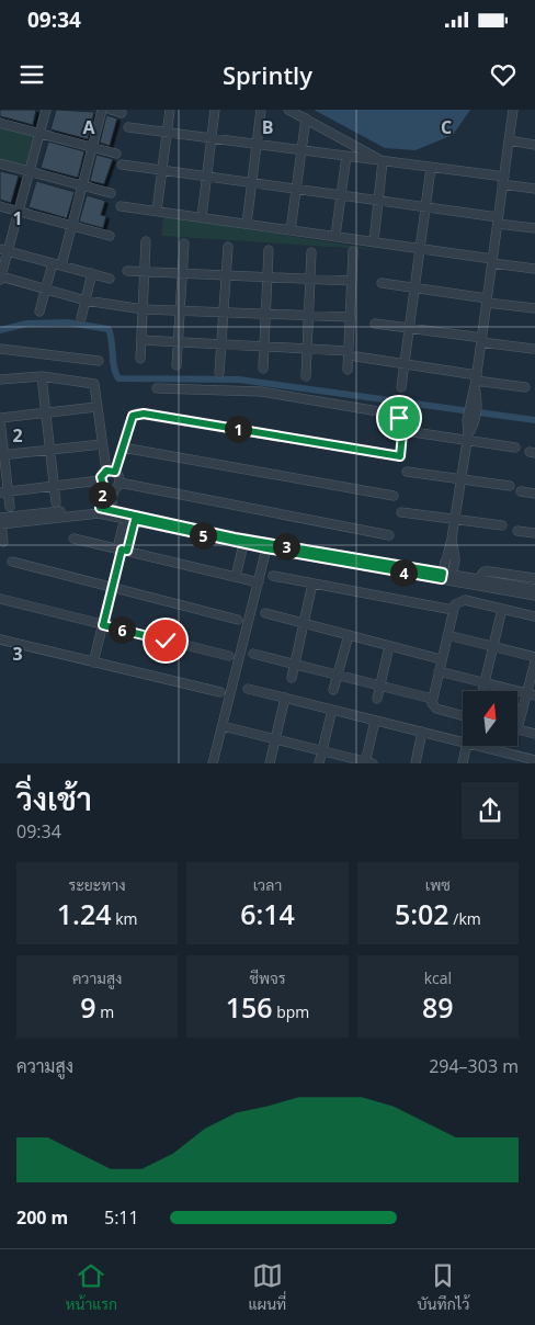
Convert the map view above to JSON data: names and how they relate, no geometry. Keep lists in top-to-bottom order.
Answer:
{
  "north": "top",
  "page": {
    "status": "09:34",
    "header": "Sprintly",
    "pins": [
      "1",
      "2",
      "5",
      "3",
      "4",
      "6"
    ],
    "heading": ["วิ่งเช้า", "09:34"],
    "stats": [
      ["ระยะทาง", "1.24 km"],
      ["เวลา", "6:14"],
      ["เพซ", "5:02 /km"],
      ["ความสูง", "9 m"],
      ["ชีพจร", "156 bpm"],
      ["kcal", "89"]
    ],
    "chart": ["ความสูง", "294–303 m"],
    "list": [
      {
        "name": "200 m",
        "note": "5:11"
      }
    ],
    "tabs": ["หน้าแรก", "แผนที่", "บันทึกไว้"]
  },
  "grid": {
    "columns": ["A", "B", "C"],
    "rows": ["1", "2", "3"]
  }
}
